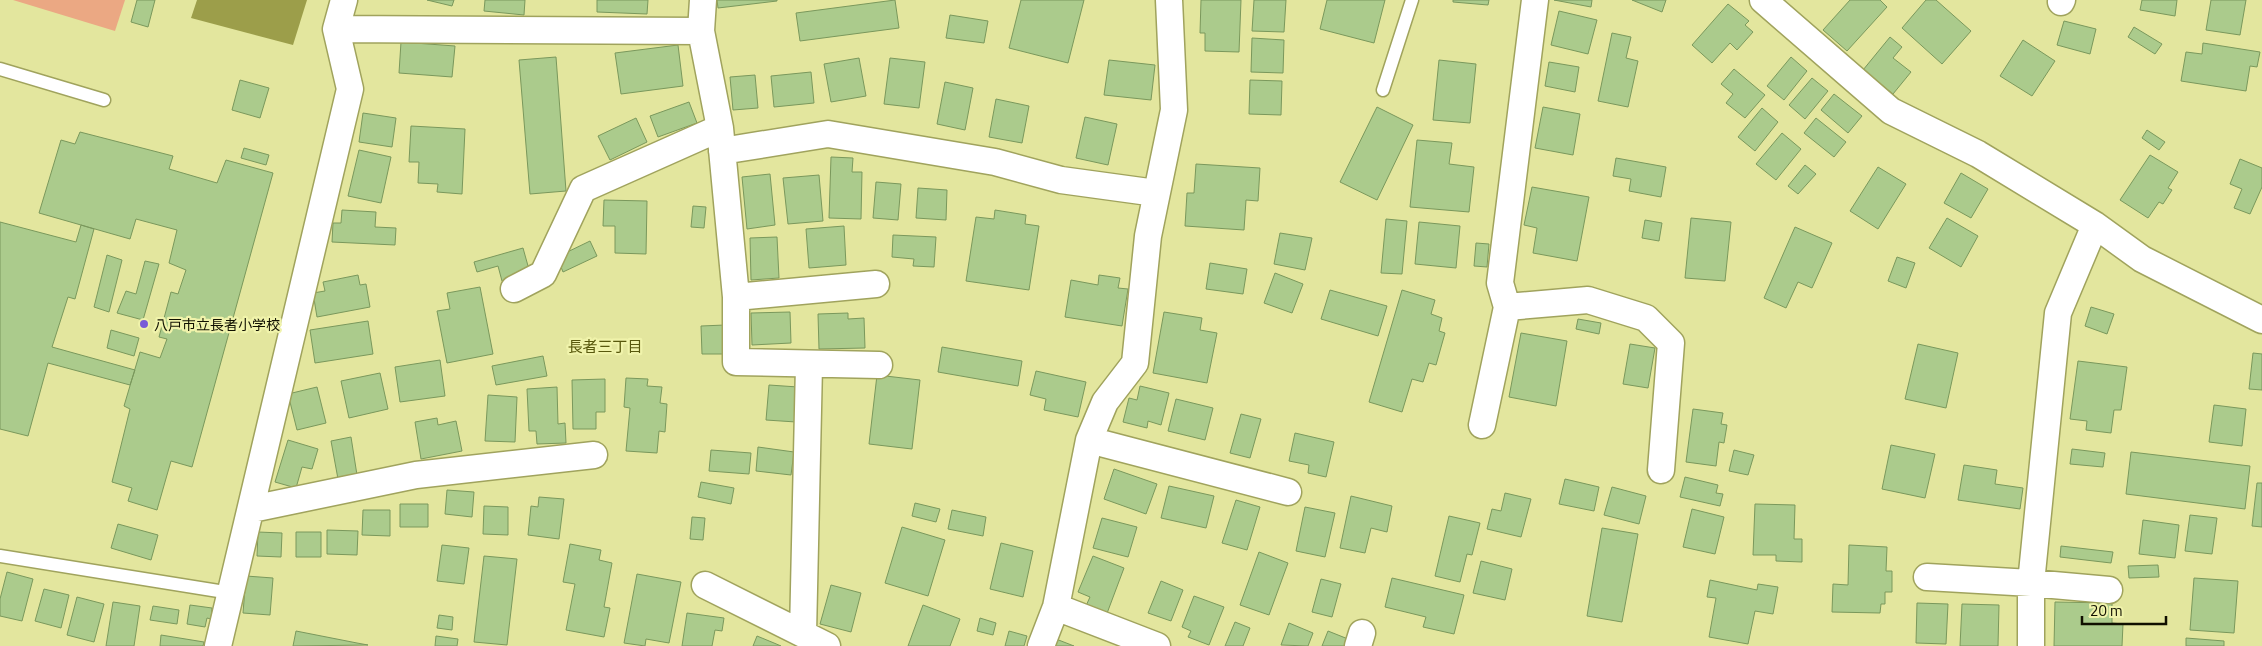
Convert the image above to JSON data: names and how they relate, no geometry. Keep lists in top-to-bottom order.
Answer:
{
  "districts": ["長者三丁目"],
  "places": ["八戸市立長者小学校"],
  "scale_bar": "20 m"
}
